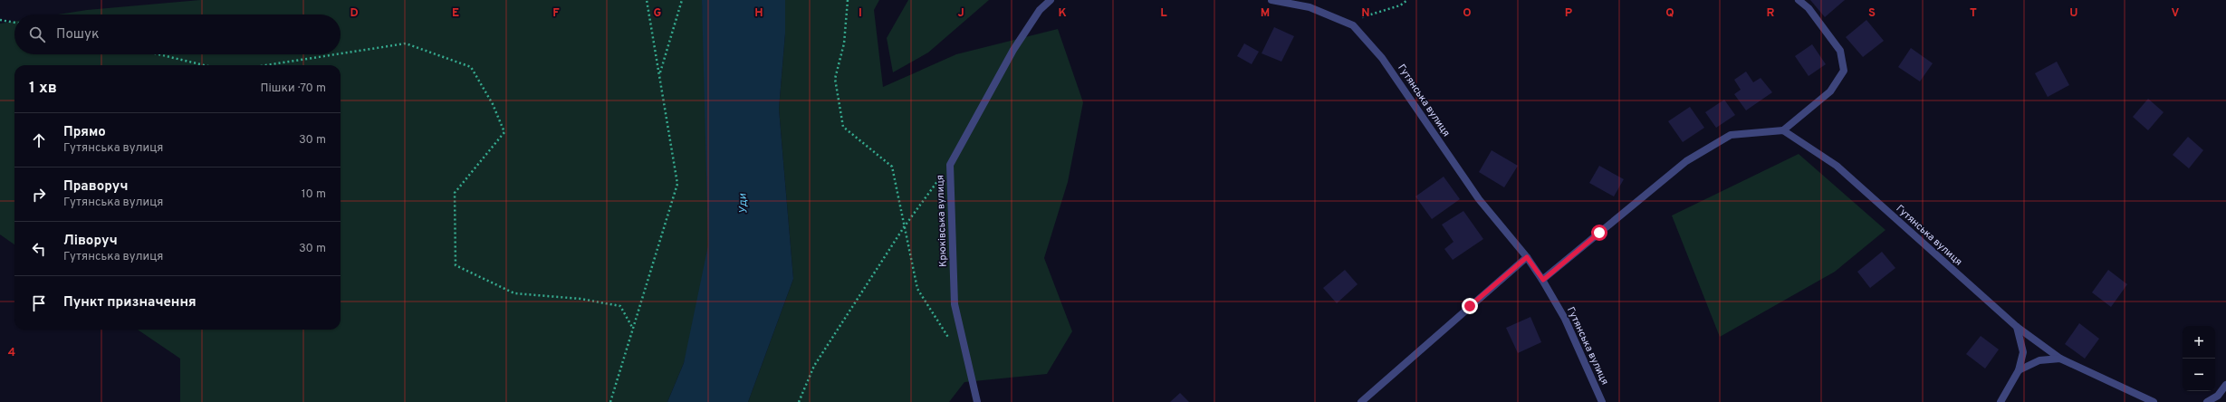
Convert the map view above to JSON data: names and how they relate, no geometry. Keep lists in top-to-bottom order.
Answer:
{
  "streets": {
    "street": ["Гутянська вулиця", "Крюківська вулиця"]
  },
  "water": ["Уди"],
  "page": {
    "search": "Пошук",
    "heading": ["1 хв", "Пішки · 70 m"],
    "list": [
      ["Прямо", "Гутянська вулиця", "30 m"],
      ["Праворуч", "Гутянська вулиця", "10 m"],
      ["Ліворуч", "Гутянська вулиця", "30 m"],
      "Пункт призначення"
    ],
    "map_buttons": ["+", "−"]
  },
  "grid": {
    "columns": [
      "D",
      "E",
      "F",
      "G",
      "H",
      "I",
      "J",
      "K",
      "L",
      "M",
      "N",
      "O",
      "P",
      "Q",
      "R",
      "S",
      "T",
      "U",
      "V"
    ],
    "rows": ["4"]
  }
}
